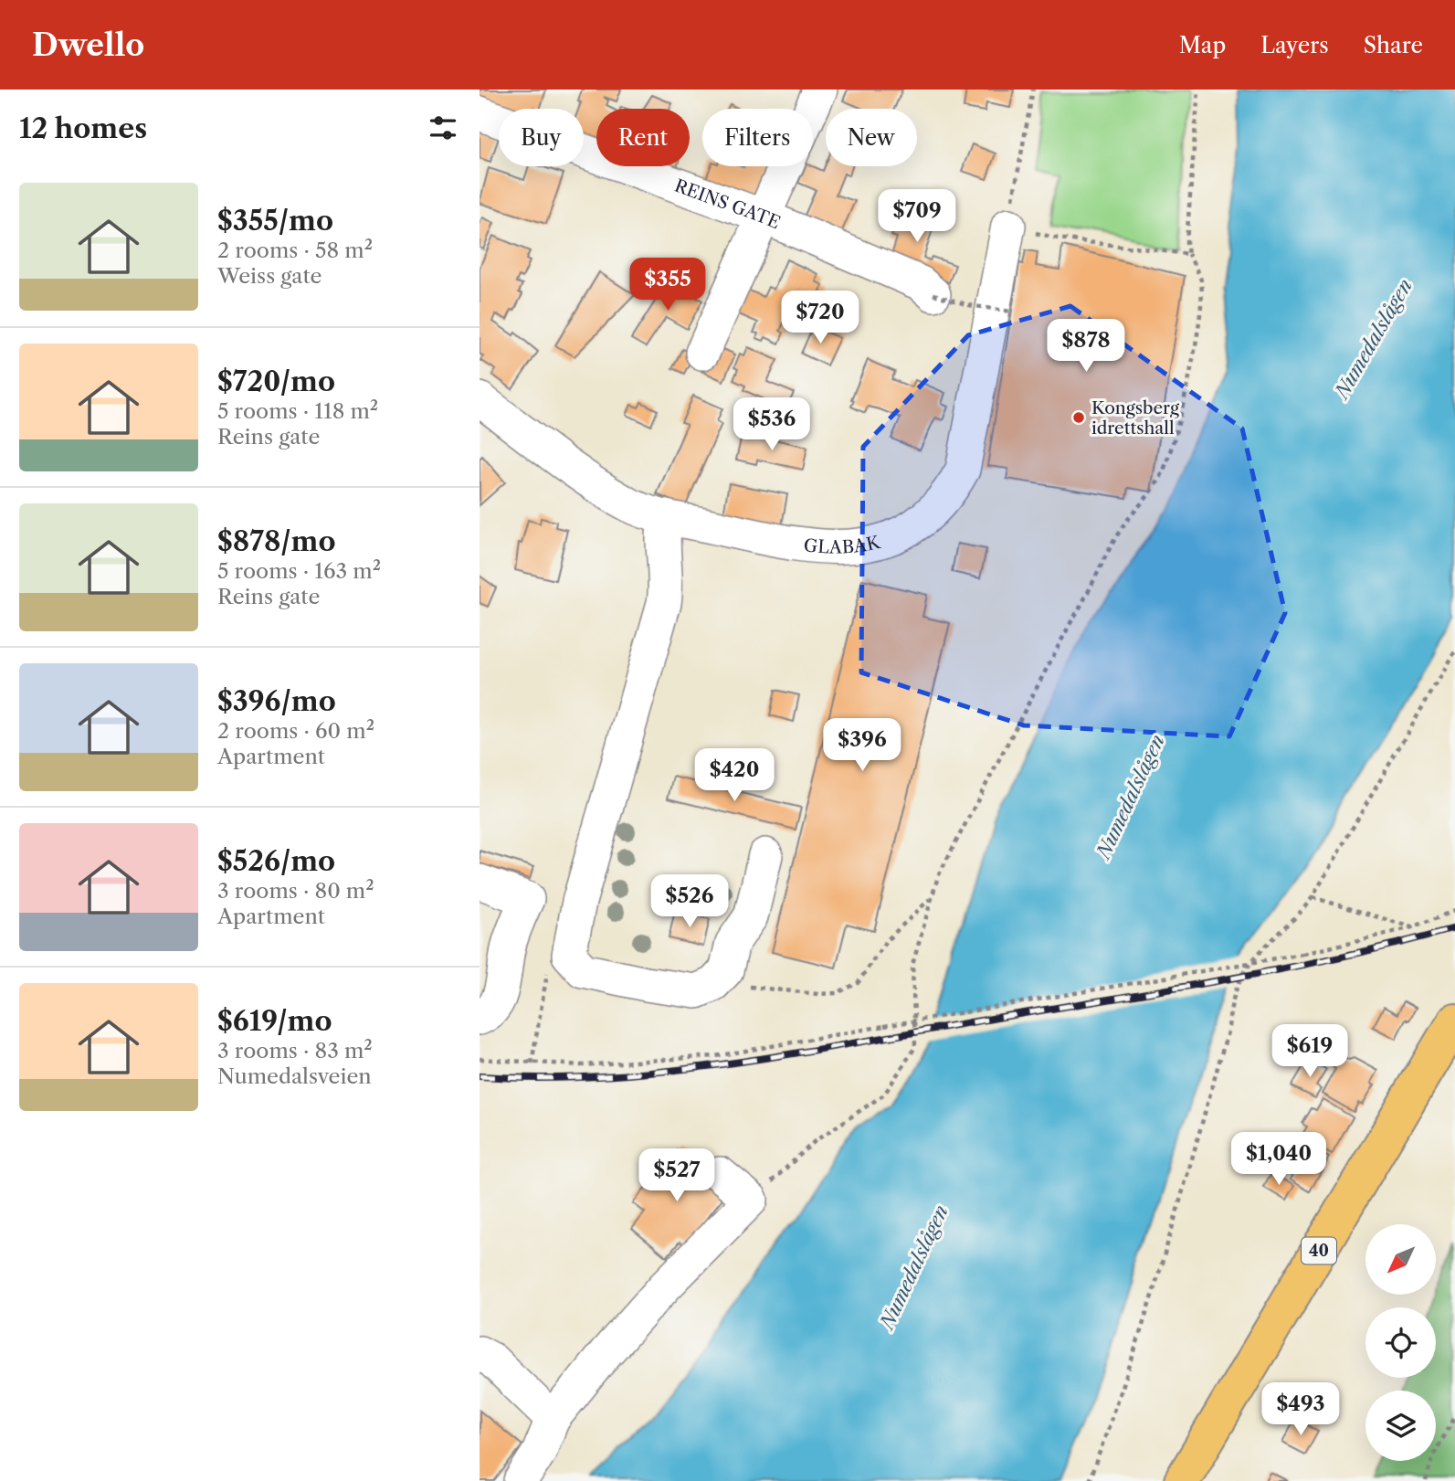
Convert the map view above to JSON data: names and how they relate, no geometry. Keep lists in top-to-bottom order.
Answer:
{
  "streets": {
    "main road": ["40"],
    "street": ["REINS GATE", "GLABAK"]
  },
  "water": ["Numedalslågen"],
  "places": ["Kongsberg idrettshall"],
  "north": "bottom left",
  "page": {
    "header": "Dwello",
    "nav": ["Map", "Layers", "Share"],
    "heading": "12 homes",
    "chip": [
      "Buy",
      "Rent",
      "Filters",
      "New"
    ],
    "list": [
      {
        "name": "$355/mo",
        "note": "2 rooms · 58 m² · Weiss gate"
      },
      {
        "name": "$720/mo",
        "note": "5 rooms · 118 m² · Reins gate"
      },
      {
        "name": "$878/mo",
        "note": "5 rooms · 163 m² · Reins gate"
      },
      {
        "name": "$396/mo",
        "note": "2 rooms · 60 m² · Apartment"
      },
      {
        "name": "$526/mo",
        "note": "3 rooms · 80 m² · Apartment"
      },
      {
        "name": "$619/mo",
        "note": "3 rooms · 83 m² · Numedalsveien"
      }
    ],
    "price": [
      "$709",
      "$355",
      "$720",
      "$878",
      "$536",
      "$396",
      "$420",
      "$526",
      "$619",
      "$1,040",
      "$527",
      "$493"
    ]
  }
}
